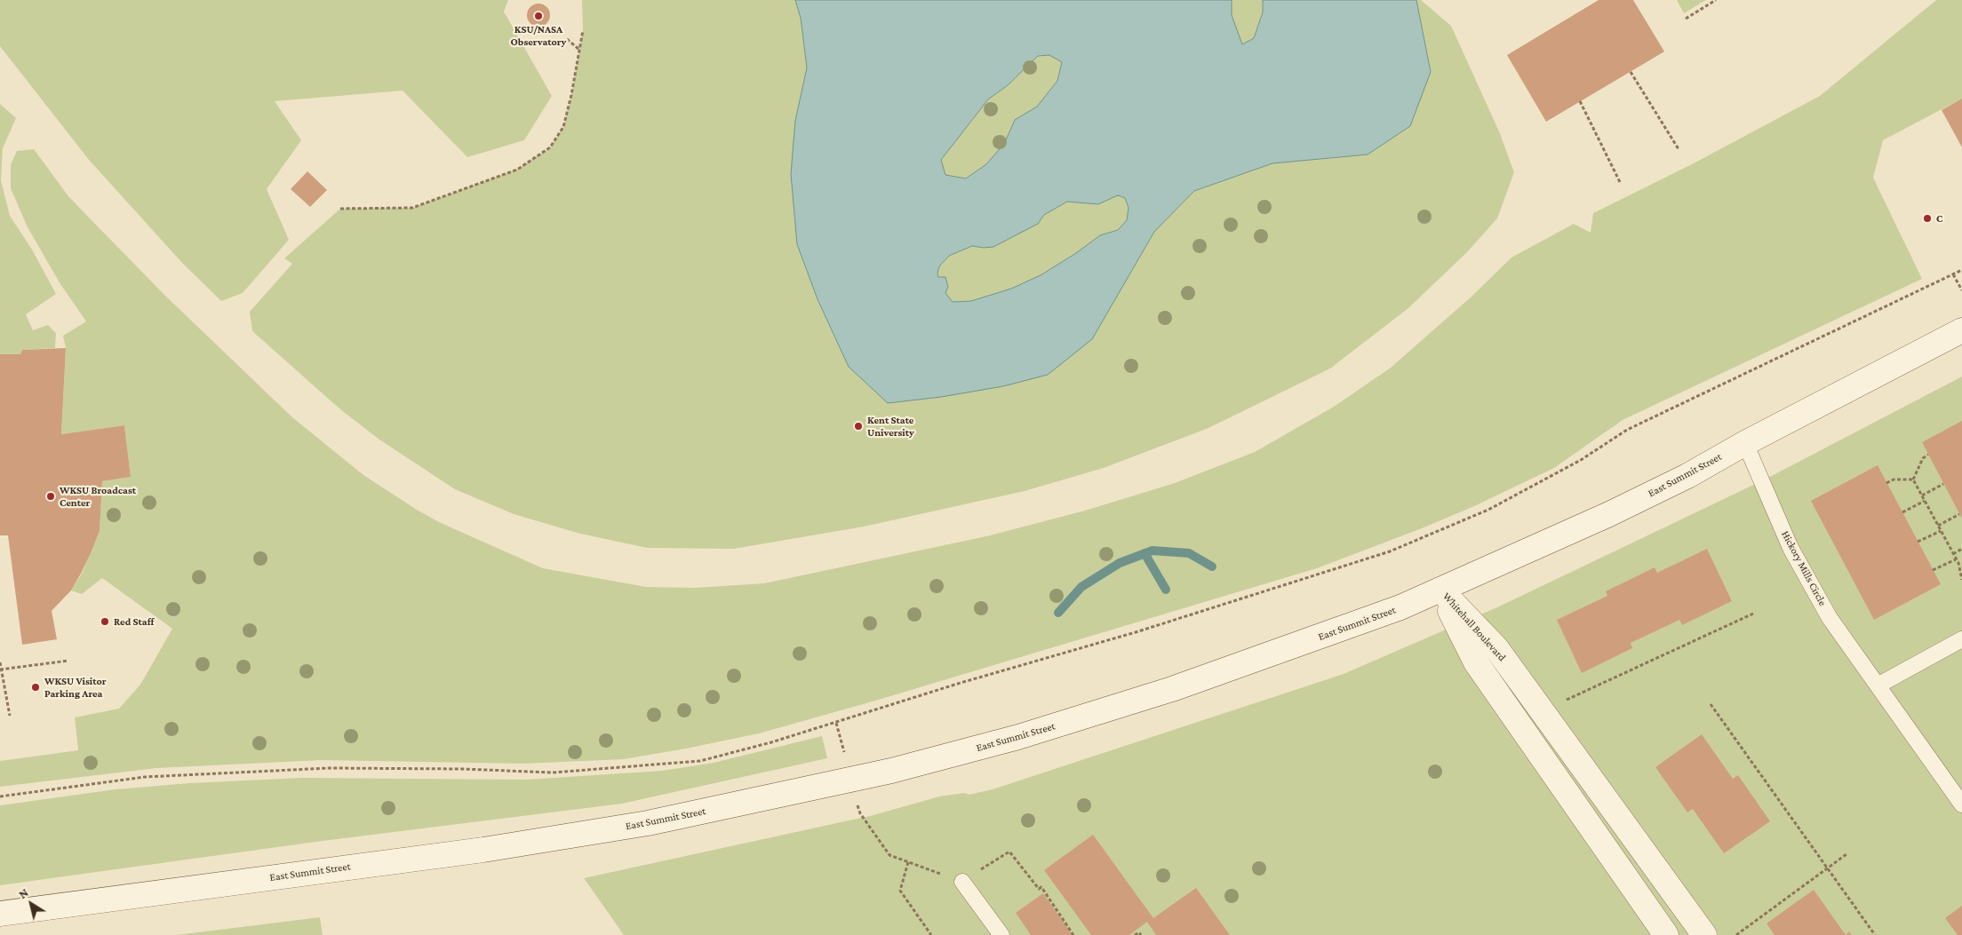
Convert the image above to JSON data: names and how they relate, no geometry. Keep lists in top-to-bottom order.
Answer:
{
  "streets": {
    "main road": ["East Summit Street", "Whitehall Boulevard"],
    "lane": ["Hickory Mills Circle"]
  },
  "crossings": [
    ["East Summit Street", "Hickory Mills Circle"],
    ["East Summit Street", "Whitehall Boulevard"]
  ],
  "places": [
    "KSU/NASA Observatory",
    "C",
    "Kent State University",
    "WKSU Broadcast Center",
    "Red Staff",
    "WKSU Visitor Parking Area"
  ],
  "north": "top left"
}
